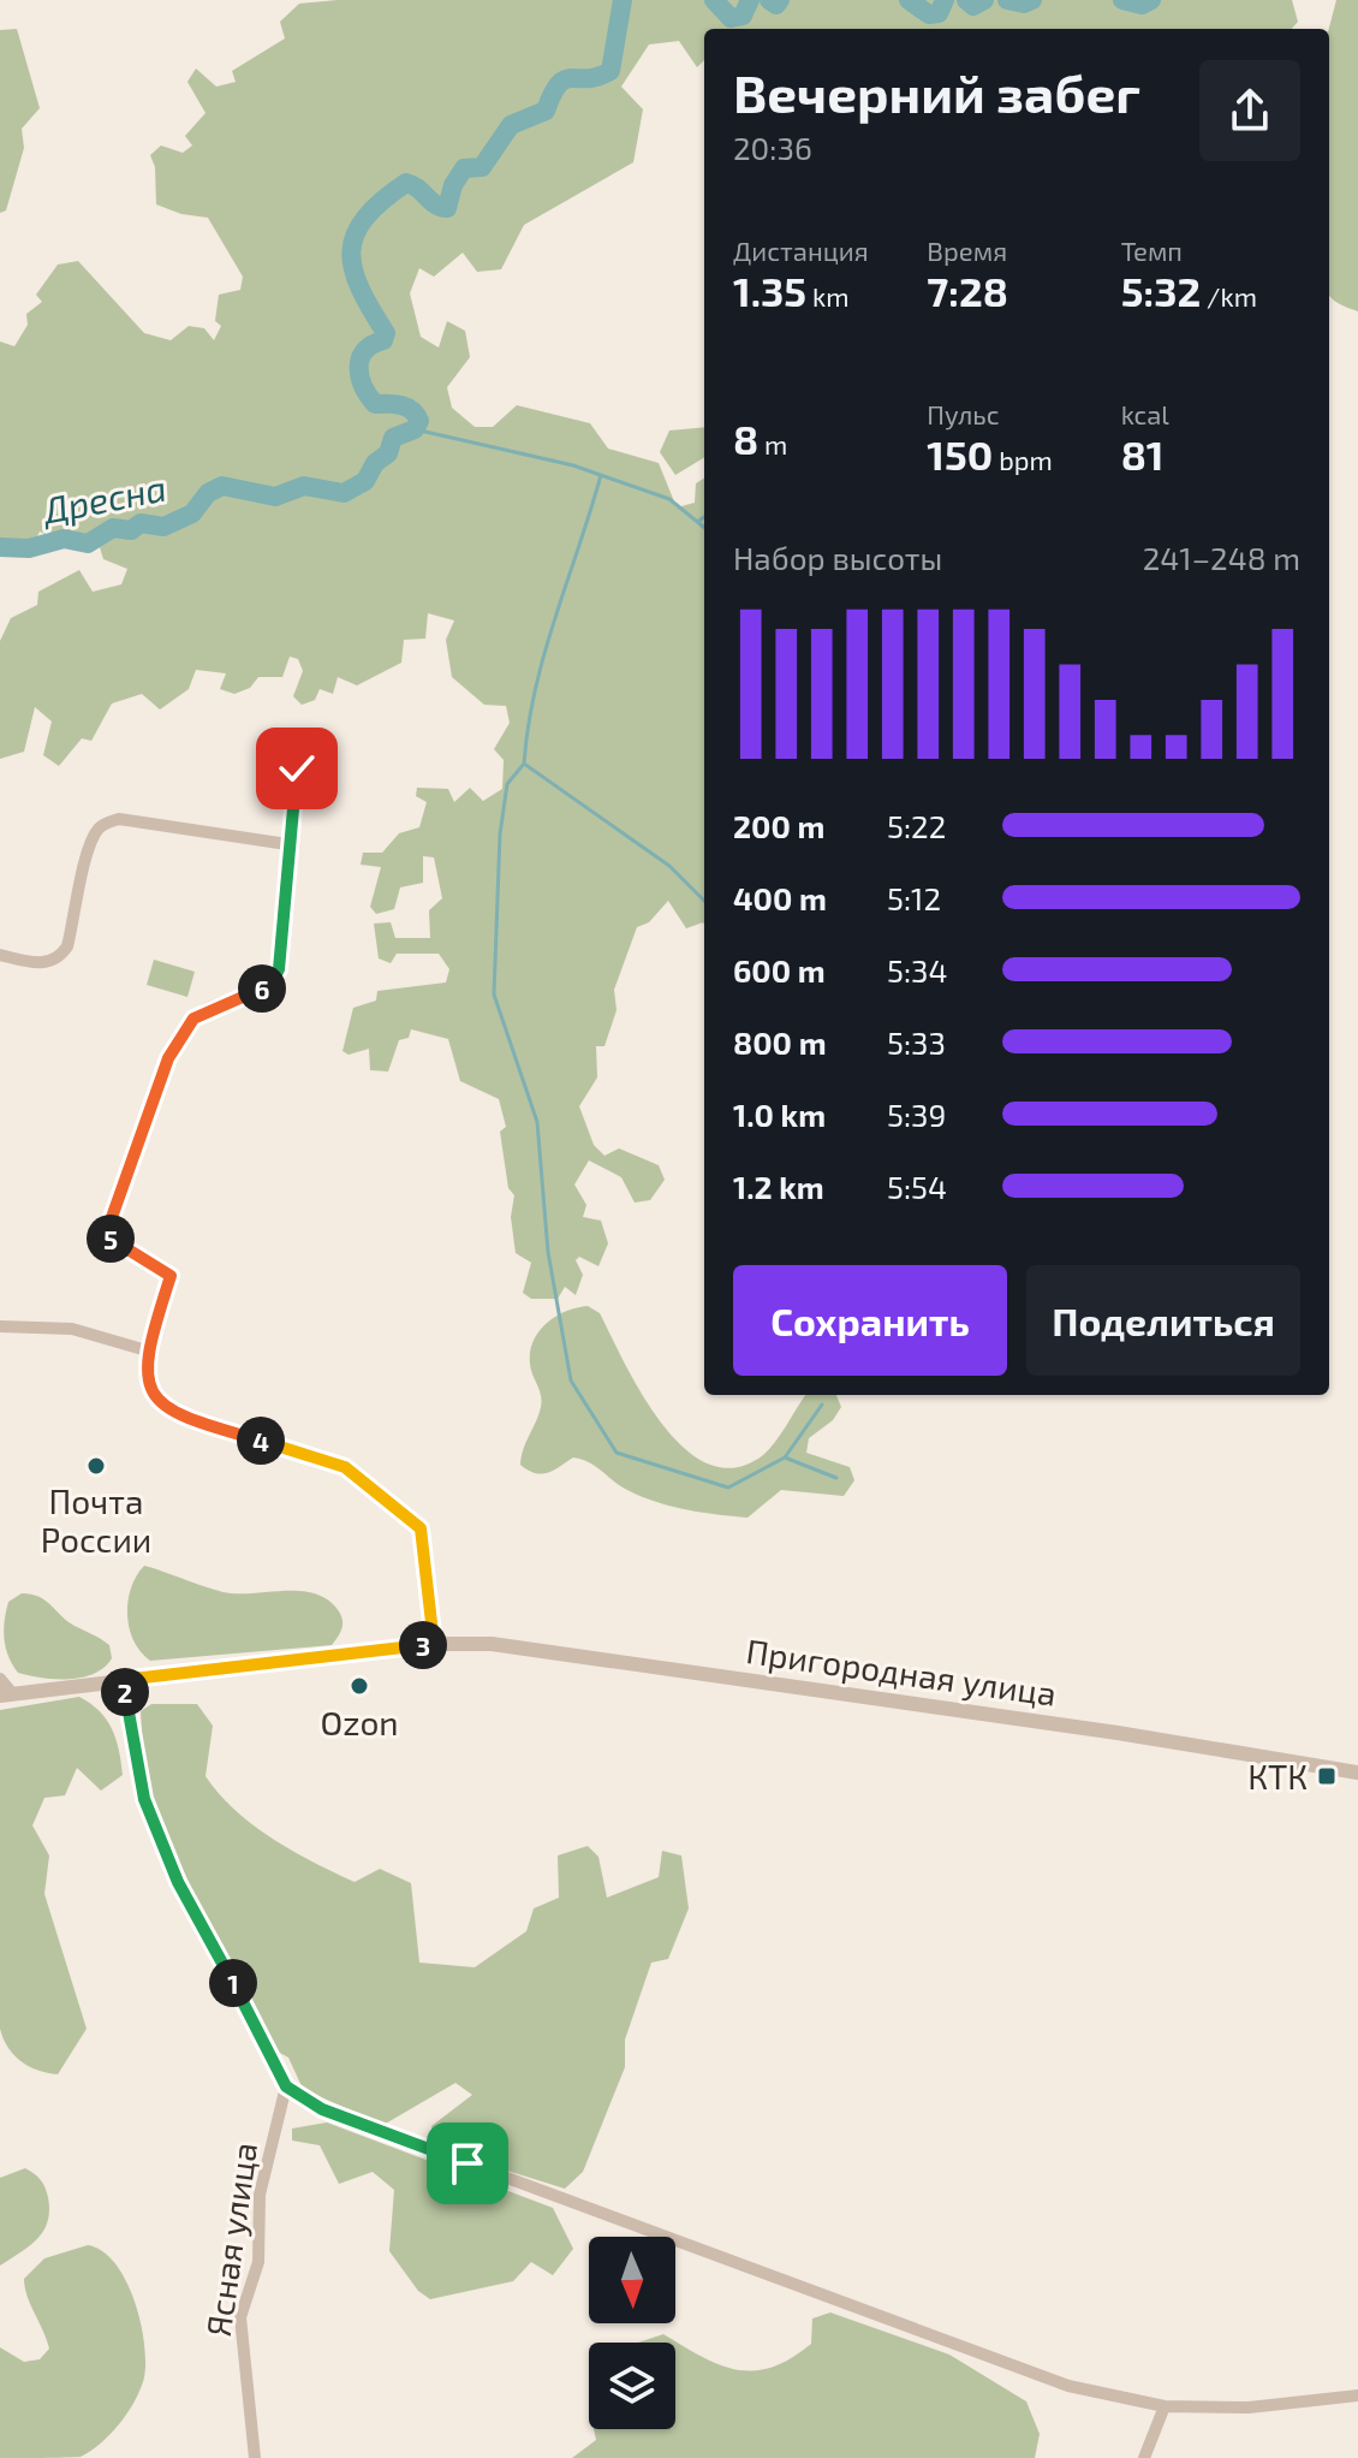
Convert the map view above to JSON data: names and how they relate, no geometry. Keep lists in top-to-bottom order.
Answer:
{
  "streets": {
    "street": ["Пригородная улица", "Ясная улица"]
  },
  "water": ["Дресна"],
  "places": {
    "other": ["Почта России", "Ozon"],
    "transit": ["КТК"]
  },
  "north": "bottom",
  "page": {
    "heading": ["Вечерний забег", "20:36"],
    "stats": [
      ["Дистанция", "1.35 km"],
      ["Время", "7:28"],
      ["Темп", "5:32 /km"],
      ["8 m"],
      ["Пульс", "150 bpm"],
      ["kcal", "81"]
    ],
    "chart": ["Набор высоты", "241–248 m"],
    "list": [
      {
        "name": "200 m",
        "note": "5:22"
      },
      {
        "name": "400 m",
        "note": "5:12"
      },
      {
        "name": "600 m",
        "note": "5:34"
      },
      {
        "name": "800 m",
        "note": "5:33"
      },
      {
        "name": "1.0 km",
        "note": "5:39"
      },
      {
        "name": "1.2 km",
        "note": "5:54"
      }
    ],
    "pins": [
      "6",
      "5",
      "4",
      "3",
      "2",
      "1"
    ],
    "buttons": ["Сохранить", "Поделиться"]
  }
}
